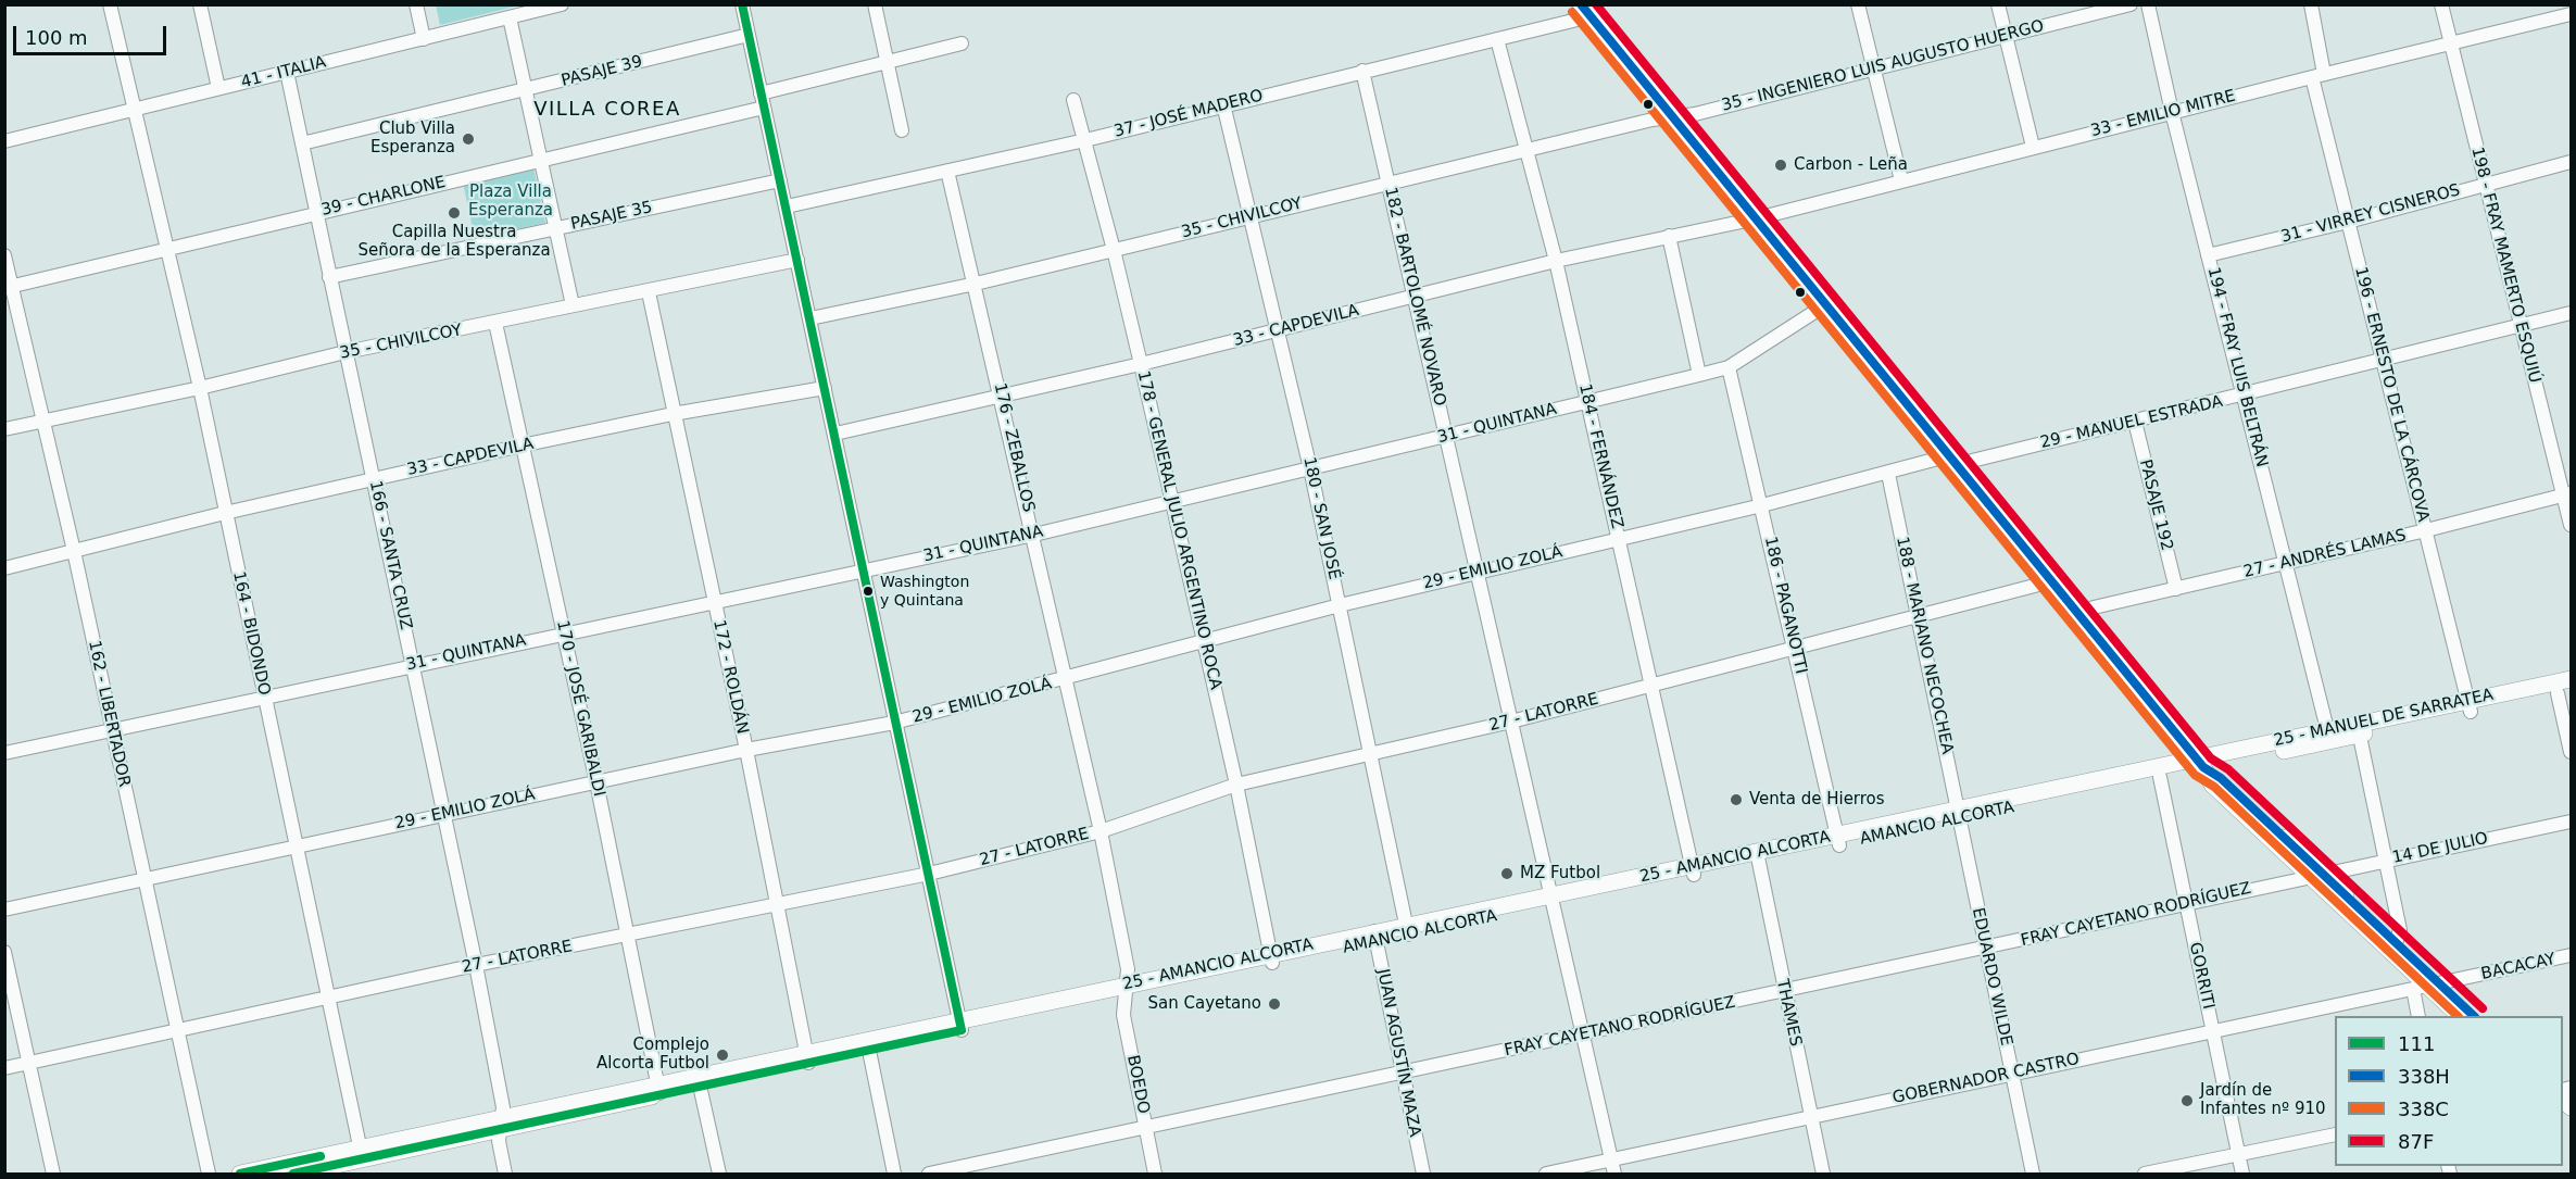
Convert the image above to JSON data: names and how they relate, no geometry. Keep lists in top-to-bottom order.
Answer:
{
  "streets": {
    "main road": ["25 - MANUEL DE SARRATEA", "AMANCIO ALCORTA", "25 - AMANCIO ALCORTA"],
    "street": [
      "35 - INGENIERO LUIS AUGUSTO HUERGO",
      "PASAJE 39",
      "41 - ITALIA",
      "37 - JOSÉ MADERO",
      "33 - EMILIO MITRE",
      "39 - CHARLONE",
      "31 - VIRREY CISNEROS",
      "PASAJE 35",
      "35 - CHIVILCOY",
      "198 - FRAY MAMERTO ESQUIÚ",
      "182 - BARTOLOMÉ NOVARO",
      "33 - CAPDEVILA",
      "194 - FRAY LUIS BELTRÁN",
      "196 - ERNESTO DE LA CÁRCOVA",
      "29 - MANUEL ESTRADA",
      "31 - QUINTANA",
      "176 - ZEBALLOS",
      "184 - FERNÁNDEZ",
      "PASAJE 192",
      "180 - SAN JOSÉ",
      "178 - GENERAL JULIO ARGENTINO ROCA",
      "27 - ANDRÉS LAMAS",
      "166 - SANTA CRUZ",
      "29 - EMILIO ZOLÁ",
      "186 - PAGANOTTI",
      "164 - BIDONDO",
      "188 - MARIANO NECOCHEA",
      "172 - ROLDÁN",
      "170 - JOSÉ GARIBALDI",
      "27 - LATORRE",
      "162 - LIBERTADOR",
      "14 DE JULIO",
      "FRAY CAYETANO RODRÍGUEZ",
      "BACACAY",
      "GORRITI",
      "EDUARDO WILDE",
      "THAMES",
      "JUAN AGUSTÍN MAZA",
      "GOBERNADOR CASTRO",
      "BOEDO"
    ]
  },
  "crossings": [
    ["35 - INGENIERO LUIS AUGUSTO HUERGO", "35 - CHIVILCOY"],
    ["PASAJE 39", "166 - SANTA CRUZ"],
    ["41 - ITALIA", "166 - SANTA CRUZ"],
    ["41 - ITALIA", "164 - BIDONDO"],
    ["37 - JOSÉ MADERO", "182 - BARTOLOMÉ NOVARO"],
    ["37 - JOSÉ MADERO", "176 - ZEBALLOS"],
    ["37 - JOSÉ MADERO", "184 - FERNÁNDEZ"],
    ["37 - JOSÉ MADERO", "180 - SAN JOSÉ"],
    ["37 - JOSÉ MADERO", "178 - GENERAL JULIO ARGENTINO ROCA"],
    ["33 - EMILIO MITRE", "198 - FRAY MAMERTO ESQUIÚ"],
    ["33 - EMILIO MITRE", "33 - CAPDEVILA"],
    ["33 - EMILIO MITRE", "194 - FRAY LUIS BELTRÁN"],
    ["33 - EMILIO MITRE", "196 - ERNESTO DE LA CÁRCOVA"],
    ["39 - CHARLONE", "166 - SANTA CRUZ"],
    ["39 - CHARLONE", "164 - BIDONDO"],
    ["39 - CHARLONE", "162 - LIBERTADOR"],
    ["31 - VIRREY CISNEROS", "198 - FRAY MAMERTO ESQUIÚ"],
    ["31 - VIRREY CISNEROS", "194 - FRAY LUIS BELTRÁN"],
    ["31 - VIRREY CISNEROS", "196 - ERNESTO DE LA CÁRCOVA"],
    ["PASAJE 35", "166 - SANTA CRUZ"],
    ["35 - CHIVILCOY", "182 - BARTOLOMÉ NOVARO"],
    ["35 - CHIVILCOY", "176 - ZEBALLOS"],
    ["35 - CHIVILCOY", "184 - FERNÁNDEZ"],
    ["35 - CHIVILCOY", "180 - SAN JOSÉ"],
    ["35 - CHIVILCOY", "178 - GENERAL JULIO ARGENTINO ROCA"],
    ["35 - CHIVILCOY", "166 - SANTA CRUZ"],
    ["35 - CHIVILCOY", "164 - BIDONDO"],
    ["35 - CHIVILCOY", "172 - ROLDÁN"],
    ["35 - CHIVILCOY", "170 - JOSÉ GARIBALDI"],
    ["35 - CHIVILCOY", "162 - LIBERTADOR"],
    ["198 - FRAY MAMERTO ESQUIÚ", "29 - MANUEL ESTRADA"],
    ["198 - FRAY MAMERTO ESQUIÚ", "27 - ANDRÉS LAMAS"],
    ["182 - BARTOLOMÉ NOVARO", "33 - CAPDEVILA"],
    ["182 - BARTOLOMÉ NOVARO", "31 - QUINTANA"],
    ["182 - BARTOLOMÉ NOVARO", "29 - EMILIO ZOLÁ"],
    ["182 - BARTOLOMÉ NOVARO", "27 - LATORRE"],
    ["182 - BARTOLOMÉ NOVARO", "25 - AMANCIO ALCORTA"],
    ["182 - BARTOLOMÉ NOVARO", "FRAY CAYETANO RODRÍGUEZ"],
    ["182 - BARTOLOMÉ NOVARO", "GOBERNADOR CASTRO"],
    ["33 - CAPDEVILA", "176 - ZEBALLOS"],
    ["33 - CAPDEVILA", "184 - FERNÁNDEZ"],
    ["33 - CAPDEVILA", "180 - SAN JOSÉ"],
    ["33 - CAPDEVILA", "178 - GENERAL JULIO ARGENTINO ROCA"],
    ["33 - CAPDEVILA", "166 - SANTA CRUZ"],
    ["33 - CAPDEVILA", "164 - BIDONDO"],
    ["33 - CAPDEVILA", "172 - ROLDÁN"],
    ["33 - CAPDEVILA", "170 - JOSÉ GARIBALDI"],
    ["33 - CAPDEVILA", "162 - LIBERTADOR"],
    ["194 - FRAY LUIS BELTRÁN", "29 - MANUEL ESTRADA"],
    ["194 - FRAY LUIS BELTRÁN", "27 - ANDRÉS LAMAS"],
    ["194 - FRAY LUIS BELTRÁN", "25 - MANUEL DE SARRATEA"],
    ["196 - ERNESTO DE LA CÁRCOVA", "29 - MANUEL ESTRADA"],
    ["196 - ERNESTO DE LA CÁRCOVA", "27 - ANDRÉS LAMAS"],
    ["196 - ERNESTO DE LA CÁRCOVA", "25 - MANUEL DE SARRATEA"],
    ["29 - MANUEL ESTRADA", "PASAJE 192"],
    ["29 - MANUEL ESTRADA", "29 - EMILIO ZOLÁ"],
    ["31 - QUINTANA", "176 - ZEBALLOS"],
    ["31 - QUINTANA", "184 - FERNÁNDEZ"],
    ["31 - QUINTANA", "180 - SAN JOSÉ"],
    ["31 - QUINTANA", "178 - GENERAL JULIO ARGENTINO ROCA"],
    ["31 - QUINTANA", "166 - SANTA CRUZ"],
    ["31 - QUINTANA", "186 - PAGANOTTI"],
    ["31 - QUINTANA", "164 - BIDONDO"],
    ["31 - QUINTANA", "172 - ROLDÁN"],
    ["31 - QUINTANA", "170 - JOSÉ GARIBALDI"],
    ["31 - QUINTANA", "162 - LIBERTADOR"],
    ["176 - ZEBALLOS", "29 - EMILIO ZOLÁ"],
    ["176 - ZEBALLOS", "27 - LATORRE"],
    ["176 - ZEBALLOS", "AMANCIO ALCORTA"],
    ["176 - ZEBALLOS", "BOEDO"],
    ["184 - FERNÁNDEZ", "29 - EMILIO ZOLÁ"],
    ["184 - FERNÁNDEZ", "27 - LATORRE"],
    ["184 - FERNÁNDEZ", "25 - AMANCIO ALCORTA"],
    ["PASAJE 192", "27 - ANDRÉS LAMAS"],
    ["180 - SAN JOSÉ", "29 - EMILIO ZOLÁ"],
    ["180 - SAN JOSÉ", "27 - LATORRE"],
    ["180 - SAN JOSÉ", "AMANCIO ALCORTA"],
    ["180 - SAN JOSÉ", "25 - AMANCIO ALCORTA"],
    ["178 - GENERAL JULIO ARGENTINO ROCA", "29 - EMILIO ZOLÁ"],
    ["178 - GENERAL JULIO ARGENTINO ROCA", "27 - LATORRE"],
    ["178 - GENERAL JULIO ARGENTINO ROCA", "AMANCIO ALCORTA"],
    ["166 - SANTA CRUZ", "29 - EMILIO ZOLÁ"],
    ["166 - SANTA CRUZ", "27 - LATORRE"],
    ["29 - EMILIO ZOLÁ", "186 - PAGANOTTI"],
    ["29 - EMILIO ZOLÁ", "164 - BIDONDO"],
    ["29 - EMILIO ZOLÁ", "188 - MARIANO NECOCHEA"],
    ["29 - EMILIO ZOLÁ", "172 - ROLDÁN"],
    ["29 - EMILIO ZOLÁ", "170 - JOSÉ GARIBALDI"],
    ["29 - EMILIO ZOLÁ", "162 - LIBERTADOR"],
    ["186 - PAGANOTTI", "27 - LATORRE"],
    ["186 - PAGANOTTI", "25 - AMANCIO ALCORTA"],
    ["164 - BIDONDO", "27 - LATORRE"],
    ["188 - MARIANO NECOCHEA", "27 - LATORRE"],
    ["188 - MARIANO NECOCHEA", "AMANCIO ALCORTA"],
    ["188 - MARIANO NECOCHEA", "25 - AMANCIO ALCORTA"],
    ["188 - MARIANO NECOCHEA", "EDUARDO WILDE"],
    ["172 - ROLDÁN", "27 - LATORRE"],
    ["172 - ROLDÁN", "AMANCIO ALCORTA"],
    ["170 - JOSÉ GARIBALDI", "27 - LATORRE"],
    ["27 - LATORRE", "162 - LIBERTADOR"],
    ["25 - MANUEL DE SARRATEA", "AMANCIO ALCORTA"],
    ["25 - MANUEL DE SARRATEA", "25 - AMANCIO ALCORTA"],
    ["AMANCIO ALCORTA", "25 - AMANCIO ALCORTA"],
    ["AMANCIO ALCORTA", "GORRITI"],
    ["AMANCIO ALCORTA", "EDUARDO WILDE"],
    ["AMANCIO ALCORTA", "JUAN AGUSTÍN MAZA"],
    ["AMANCIO ALCORTA", "BOEDO"],
    ["14 DE JULIO", "FRAY CAYETANO RODRÍGUEZ"],
    ["25 - AMANCIO ALCORTA", "EDUARDO WILDE"],
    ["25 - AMANCIO ALCORTA", "THAMES"],
    ["FRAY CAYETANO RODRÍGUEZ", "GORRITI"],
    ["FRAY CAYETANO RODRÍGUEZ", "EDUARDO WILDE"],
    ["FRAY CAYETANO RODRÍGUEZ", "THAMES"],
    ["FRAY CAYETANO RODRÍGUEZ", "JUAN AGUSTÍN MAZA"],
    ["FRAY CAYETANO RODRÍGUEZ", "BOEDO"],
    ["BACACAY", "GOBERNADOR CASTRO"],
    ["GORRITI", "GOBERNADOR CASTRO"],
    ["EDUARDO WILDE", "GOBERNADOR CASTRO"],
    ["THAMES", "GOBERNADOR CASTRO"]
  ],
  "districts": ["VILLA COREA"],
  "parks": ["Plaza Villa Esperanza"],
  "places": [
    "Club Villa Esperanza",
    "Carbon - Leña",
    "Capilla Nuestra Señora de la Esperanza",
    "Washington y Quintana",
    "Venta de Hierros",
    "MZ Futbol",
    "San Cayetano",
    "Complejo Alcorta Futbol",
    "Jardín de Infantes nº 910"
  ],
  "lines": [
    "transit line 111",
    "transit line 338H",
    "transit line 87F",
    "transit line 338C"
  ],
  "legend": [
    "111",
    "338H",
    "338C",
    "87F"
  ],
  "scale_bar": "100 m"
}
